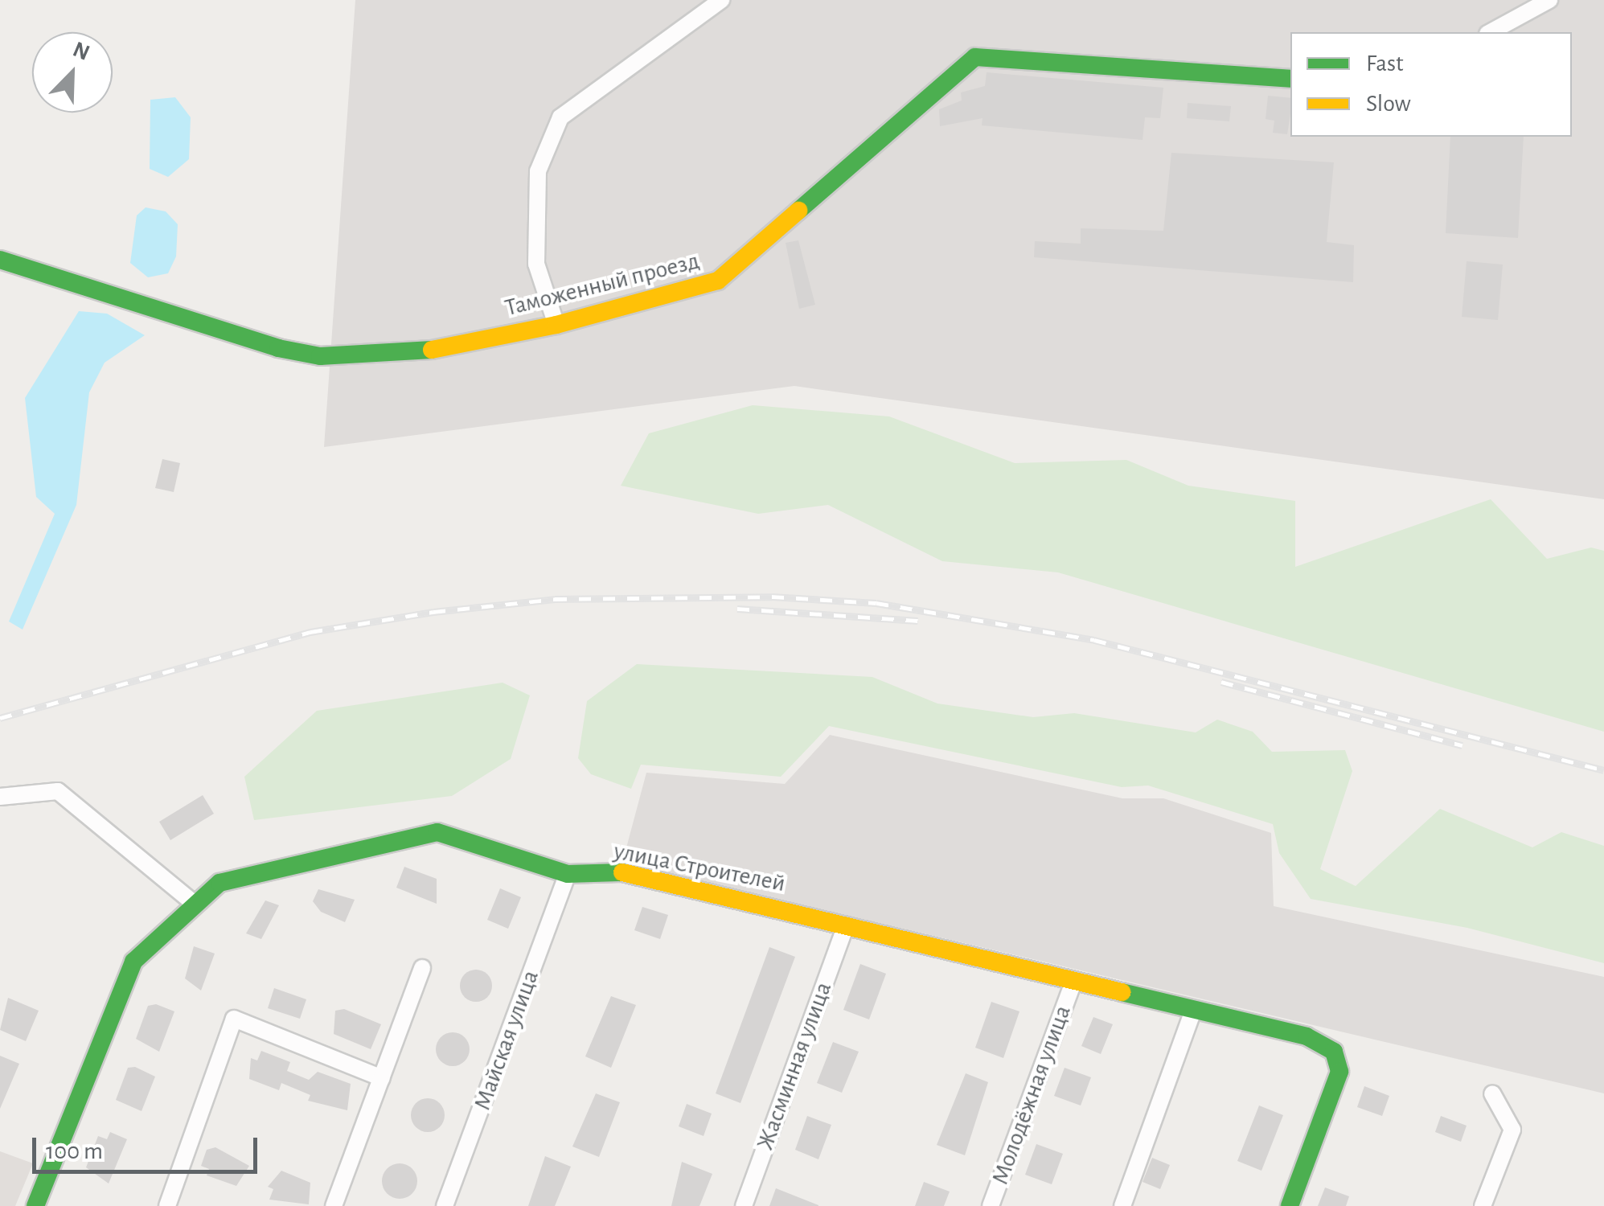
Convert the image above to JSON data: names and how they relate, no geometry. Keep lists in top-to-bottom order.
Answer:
{
  "streets": {
    "street": [
      "Таможенный проезд",
      "улица Строителей",
      "Майская улица",
      "Жасминная улица",
      "Молодёжная улица"
    ]
  },
  "crossings": [
    ["улица Строителей", "Майская улица"],
    ["улица Строителей", "Жасминная улица"],
    ["улица Строителей", "Молодёжная улица"]
  ],
  "legend": ["Fast", "Slow"],
  "scale_bar": "100 m",
  "north": "top right"
}
